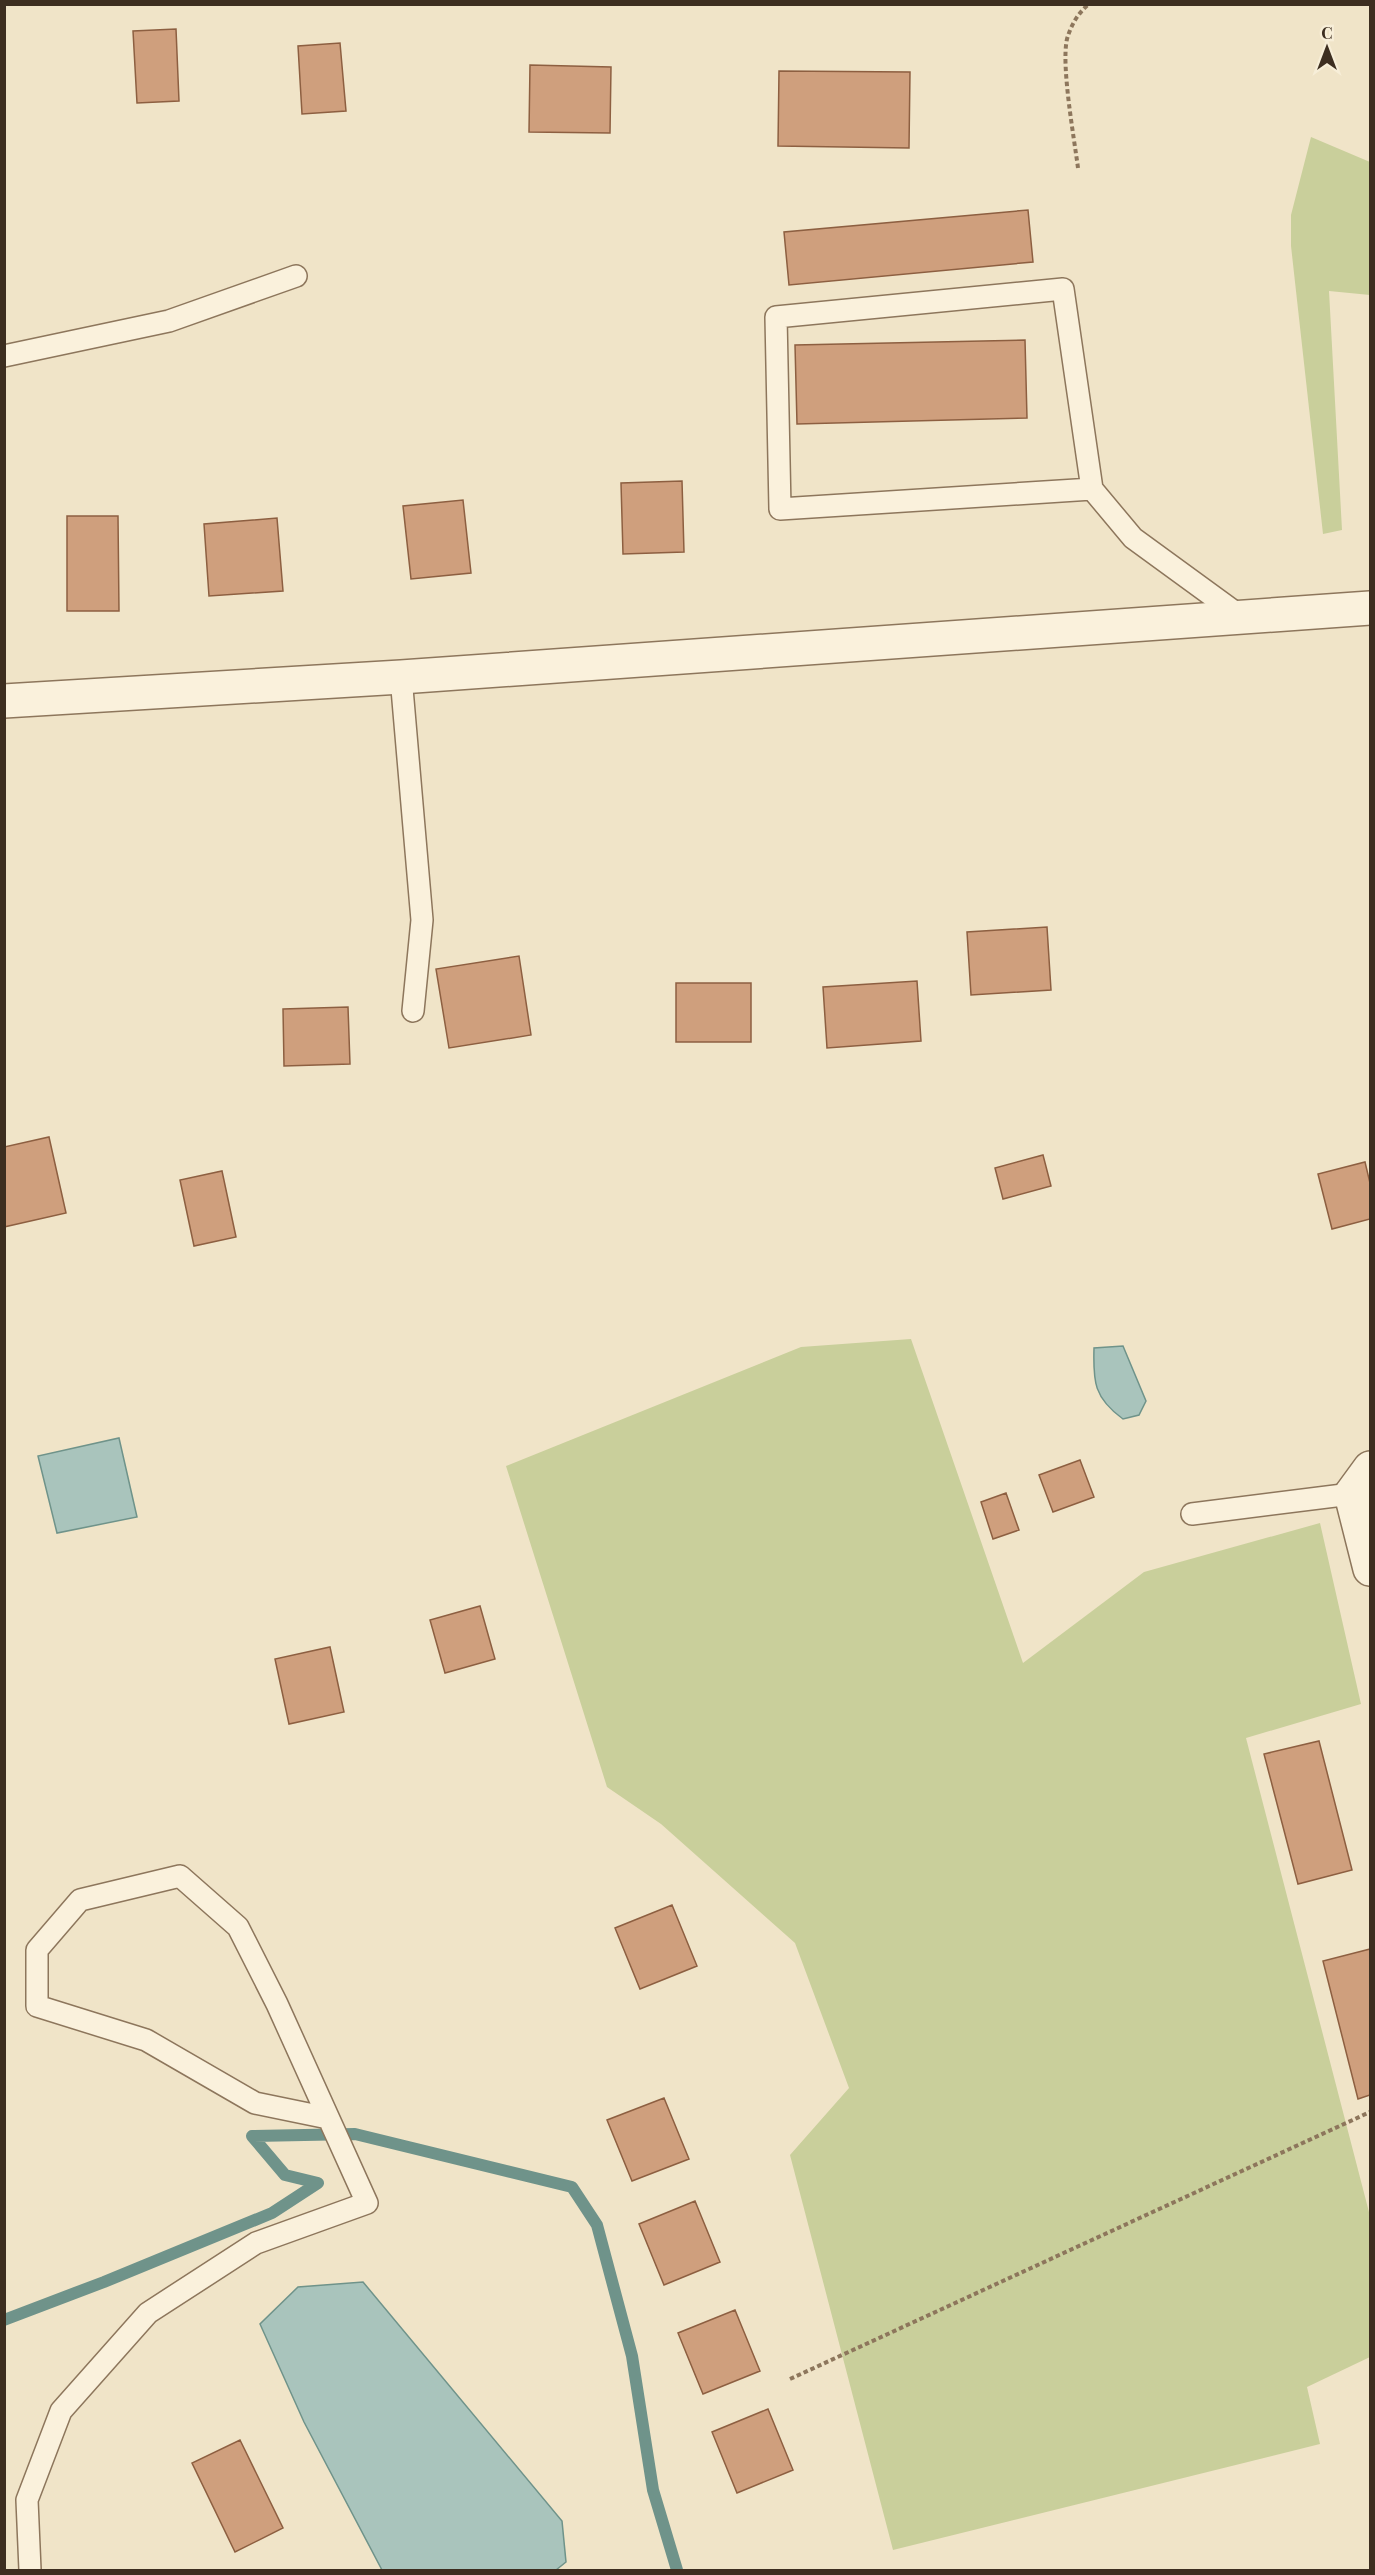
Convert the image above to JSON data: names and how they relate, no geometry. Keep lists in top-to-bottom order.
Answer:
{
  "north": "top"
}
